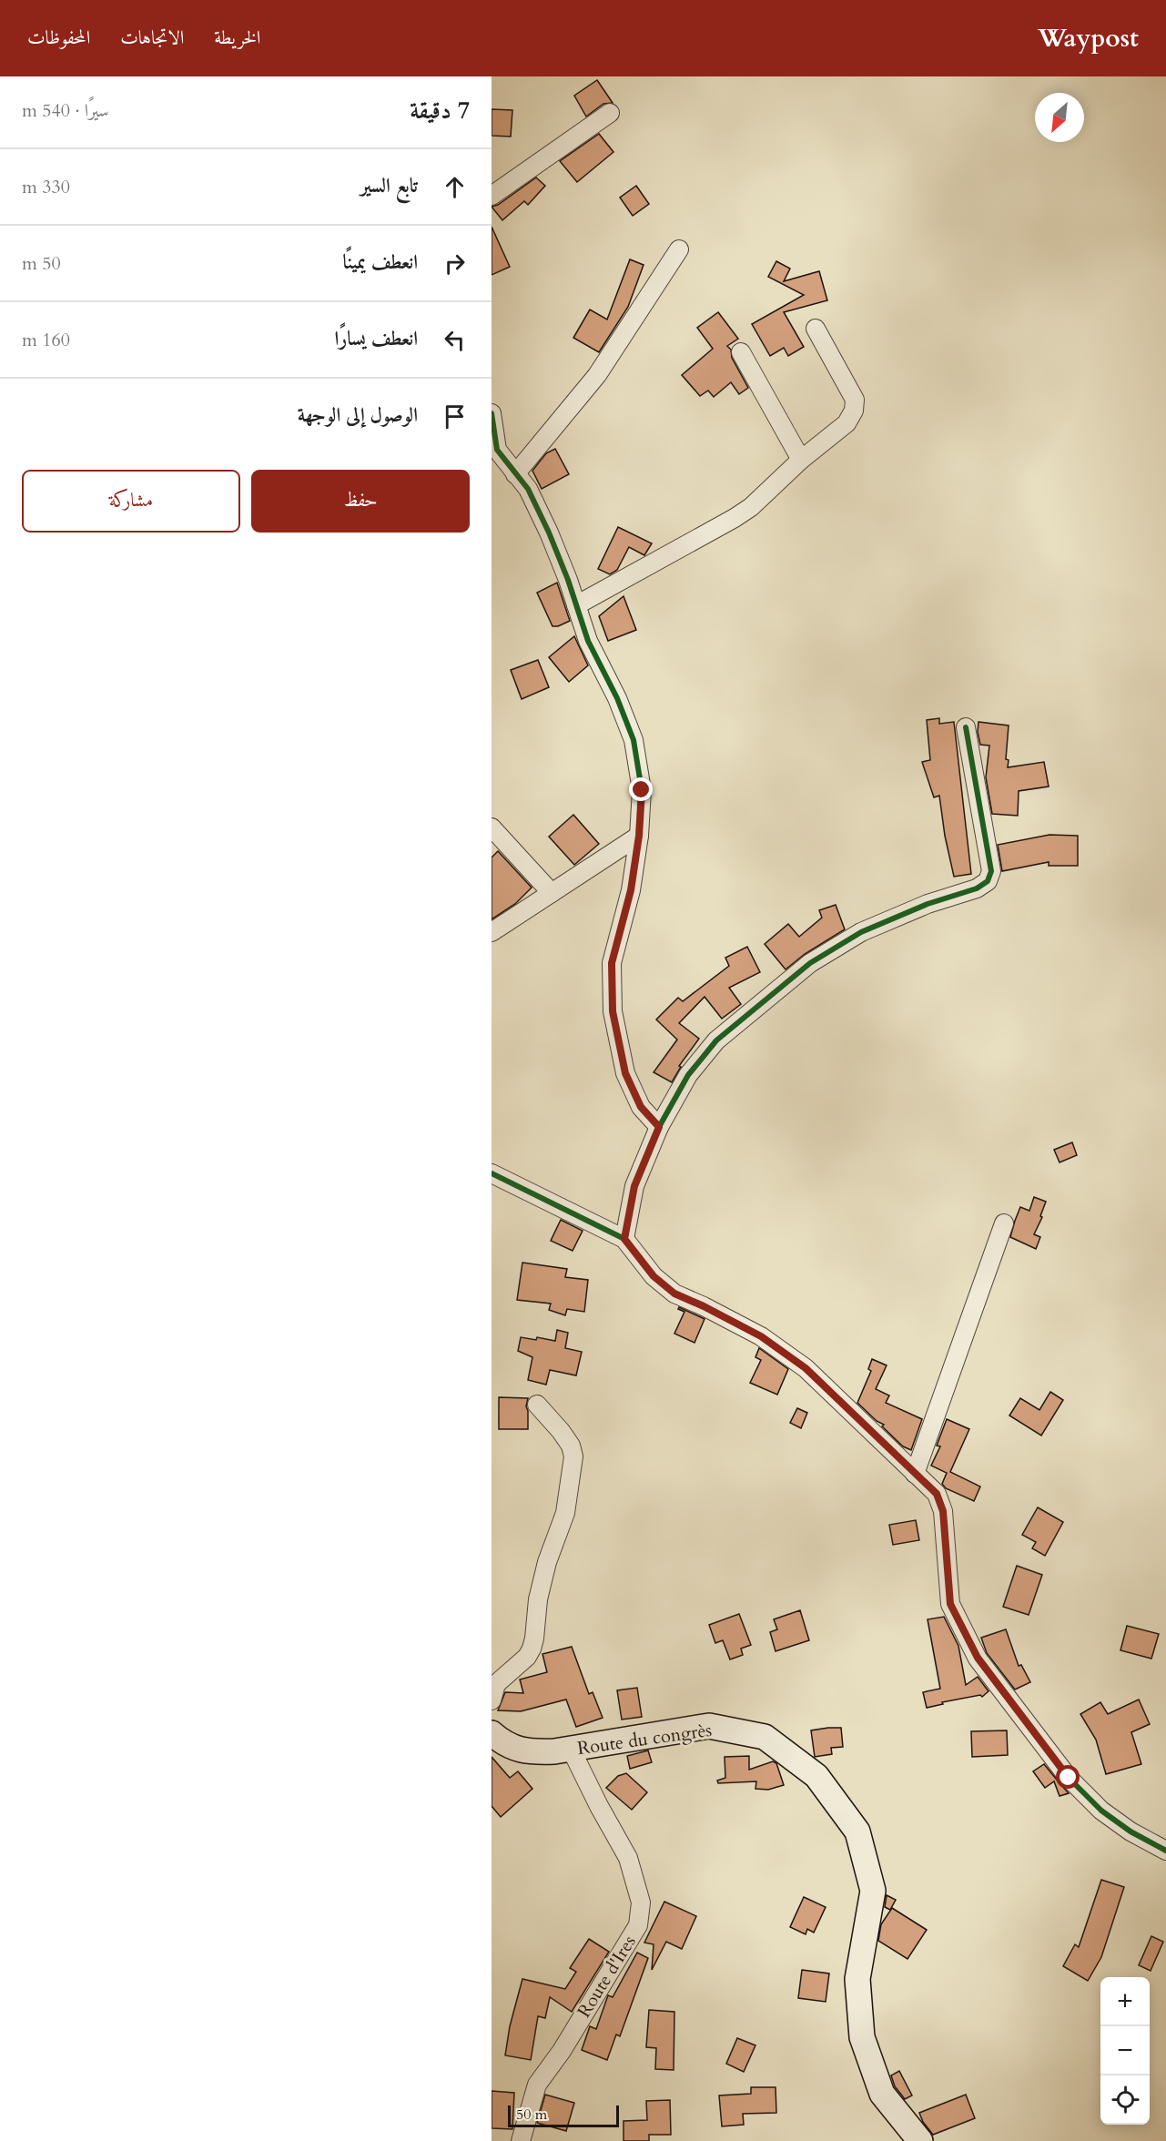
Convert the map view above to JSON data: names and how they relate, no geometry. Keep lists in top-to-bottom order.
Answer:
{
  "streets": {
    "main road": ["Route du congrès"],
    "street": ["Route d'Ires"]
  },
  "crossings": [
    ["Route du congrès", "Route d'Ires"]
  ],
  "scale_bar": "50 m",
  "north": "bottom left",
  "page": {
    "header": "Waypost",
    "nav": ["الخريطة", "الاتجاهات", "المحفوظات"],
    "heading": ["7 دقيقة", "سيرًا · 540 m"],
    "list": [
      ["تابع السير", "330 m"],
      ["انعطف يمينًا", "50 m"],
      ["انعطف يسارًا", "160 m"],
      "الوصول إلى الوجهة"
    ],
    "buttons": ["حفظ", "مشاركة"],
    "map_buttons": ["+", "−"],
    "scale": "50 m"
  }
}
